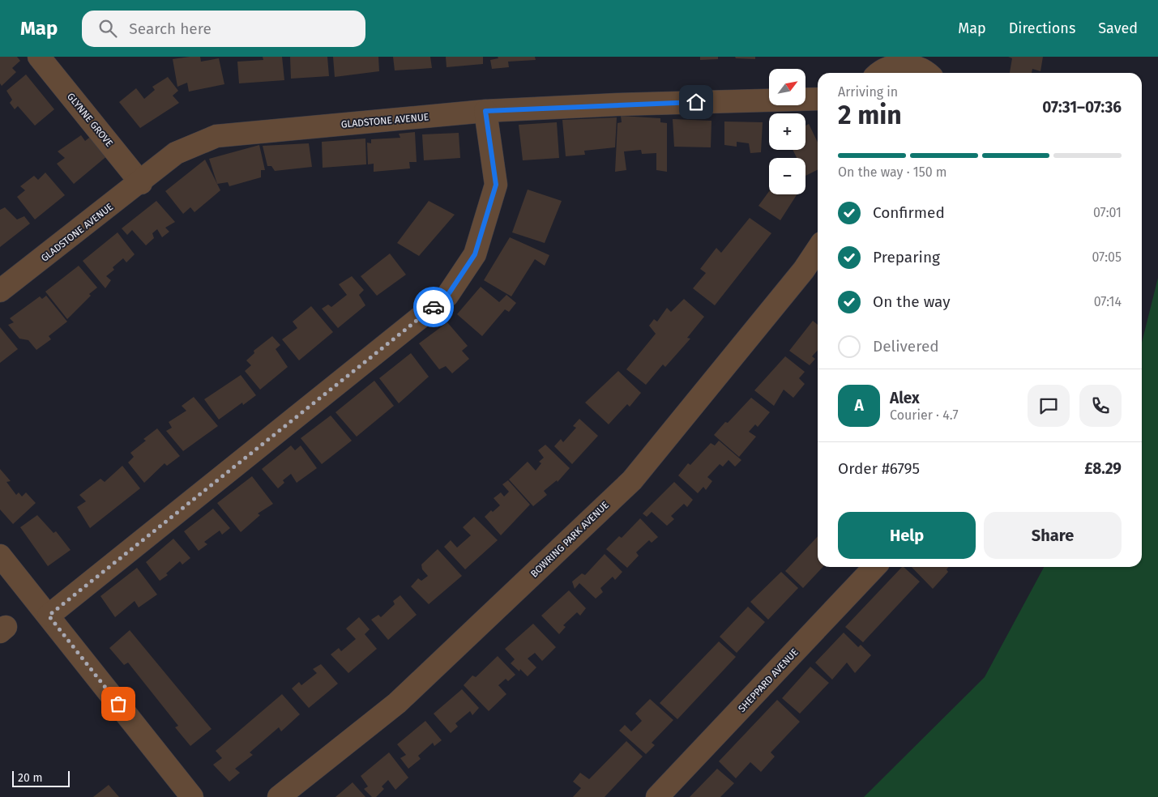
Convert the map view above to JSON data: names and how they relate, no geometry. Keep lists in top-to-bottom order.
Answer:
{
  "streets": {
    "street": [
      "GLYNNE GROVE",
      "GLADSTONE AVENUE",
      "BOWRING PARK AVENUE",
      "SHEPPARD AVENUE"
    ]
  },
  "crossings": [
    ["GLYNNE GROVE", "GLADSTONE AVENUE"]
  ],
  "scale_bar": "20 m",
  "north": "top right",
  "page": {
    "header": "Map",
    "search": "Search here",
    "nav": ["Map", "Directions", "Saved"],
    "map_buttons": ["+", "−"],
    "heading": ["2 min", "Arriving in", "07:31–07:36"],
    "panel": [
      "Alex",
      "Courier · 4.7",
      "Order #6795",
      "£8.29"
    ],
    "bar": "On the way · 150 m",
    "list": [
      ["Confirmed", "07:01"],
      ["Preparing", "07:05"],
      ["On the way", "07:14"],
      "Delivered"
    ],
    "round": "A",
    "buttons": ["Help", "Share"],
    "scale": "20 m"
  }
}
